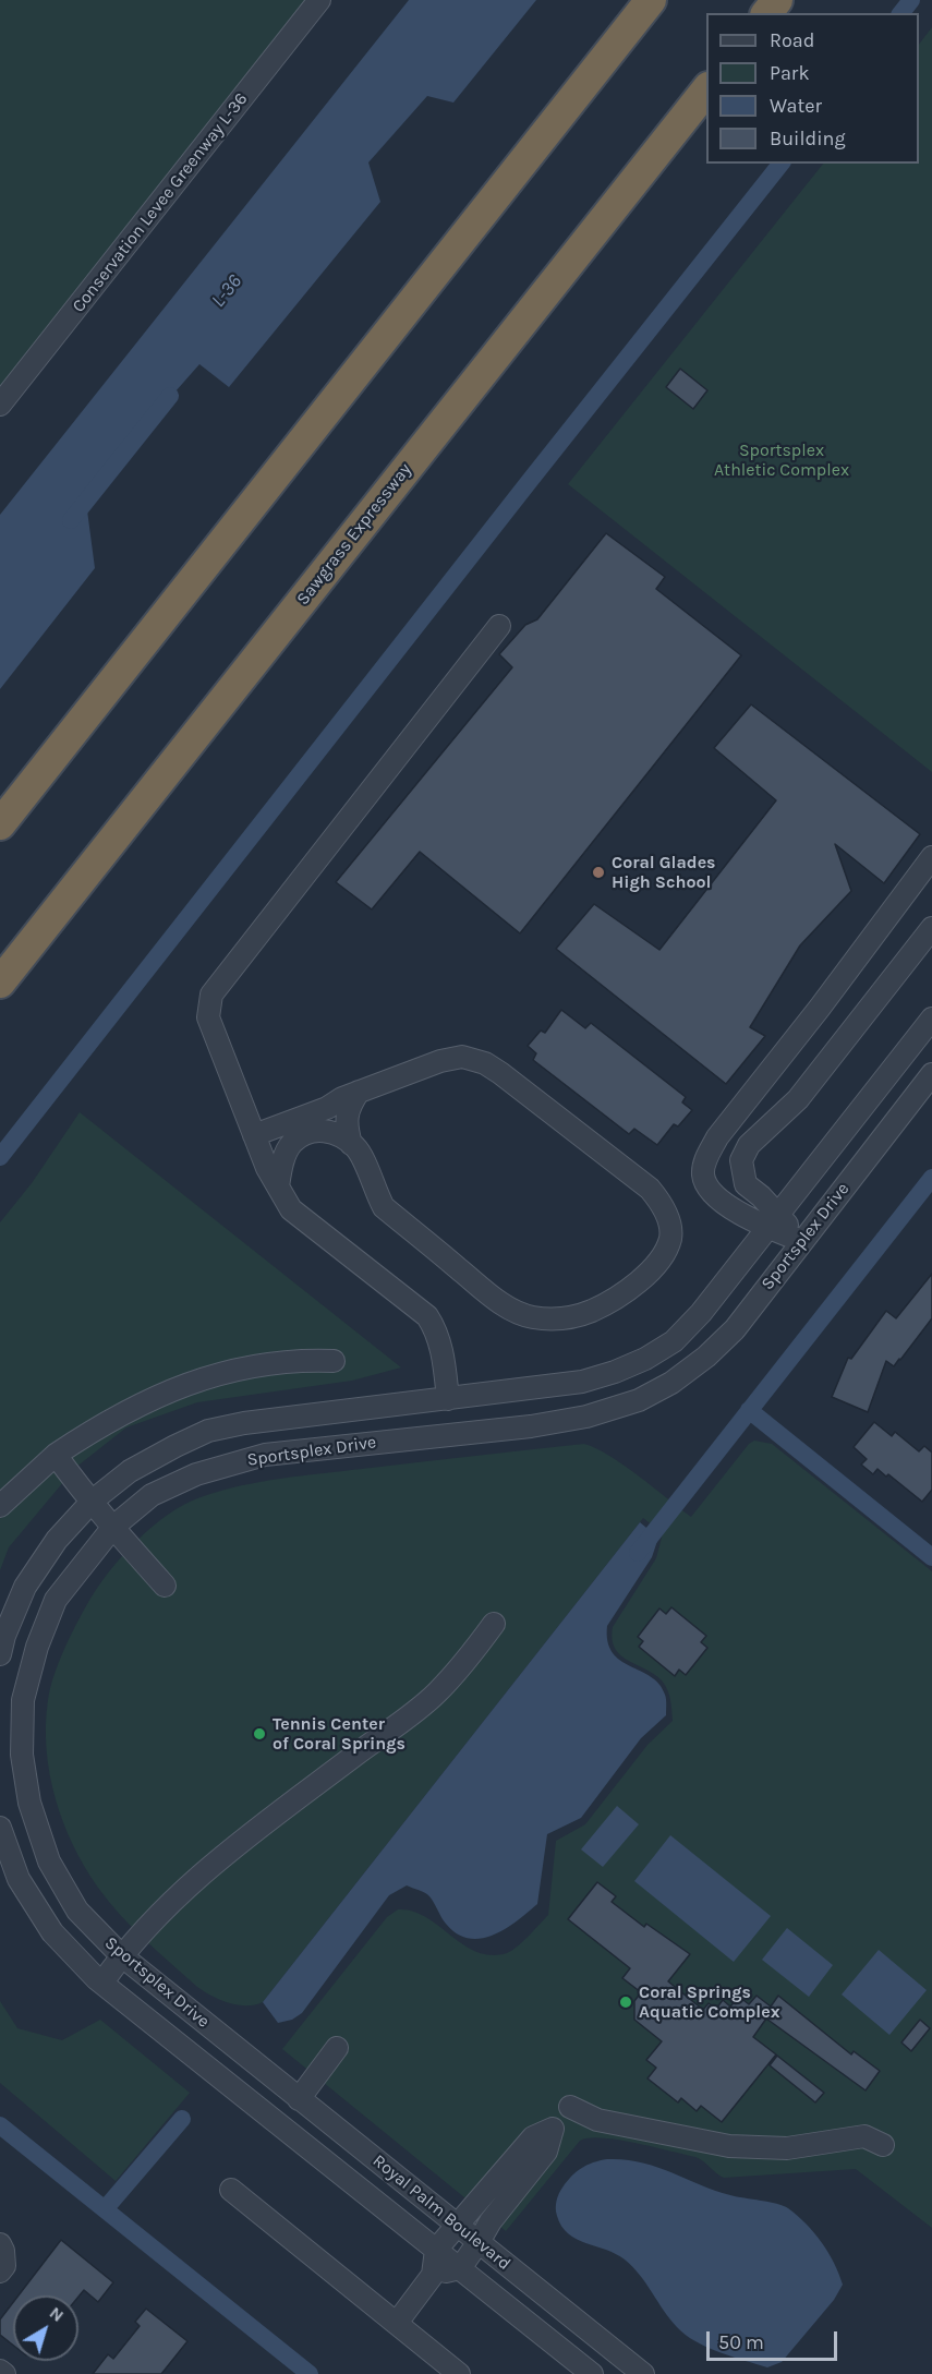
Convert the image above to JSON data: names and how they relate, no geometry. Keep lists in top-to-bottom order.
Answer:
{
  "streets": {
    "highway": ["Sawgrass Expressway"],
    "street": ["Conservation Levee Greenway L-36", "Sportsplex Drive", "Royal Palm Boulevard"]
  },
  "crossings": [
    ["Sportsplex Drive", "Royal Palm Boulevard"]
  ],
  "water": ["L-36"],
  "parks": ["Sportsplex Athletic Complex"],
  "places": ["Coral Glades High School", "Tennis Center of Coral Springs", "Coral Springs Aquatic Complex"],
  "legend": [
    "Road",
    "Park",
    "Water",
    "Building"
  ],
  "scale_bar": "50 m",
  "north": "top right"
}
